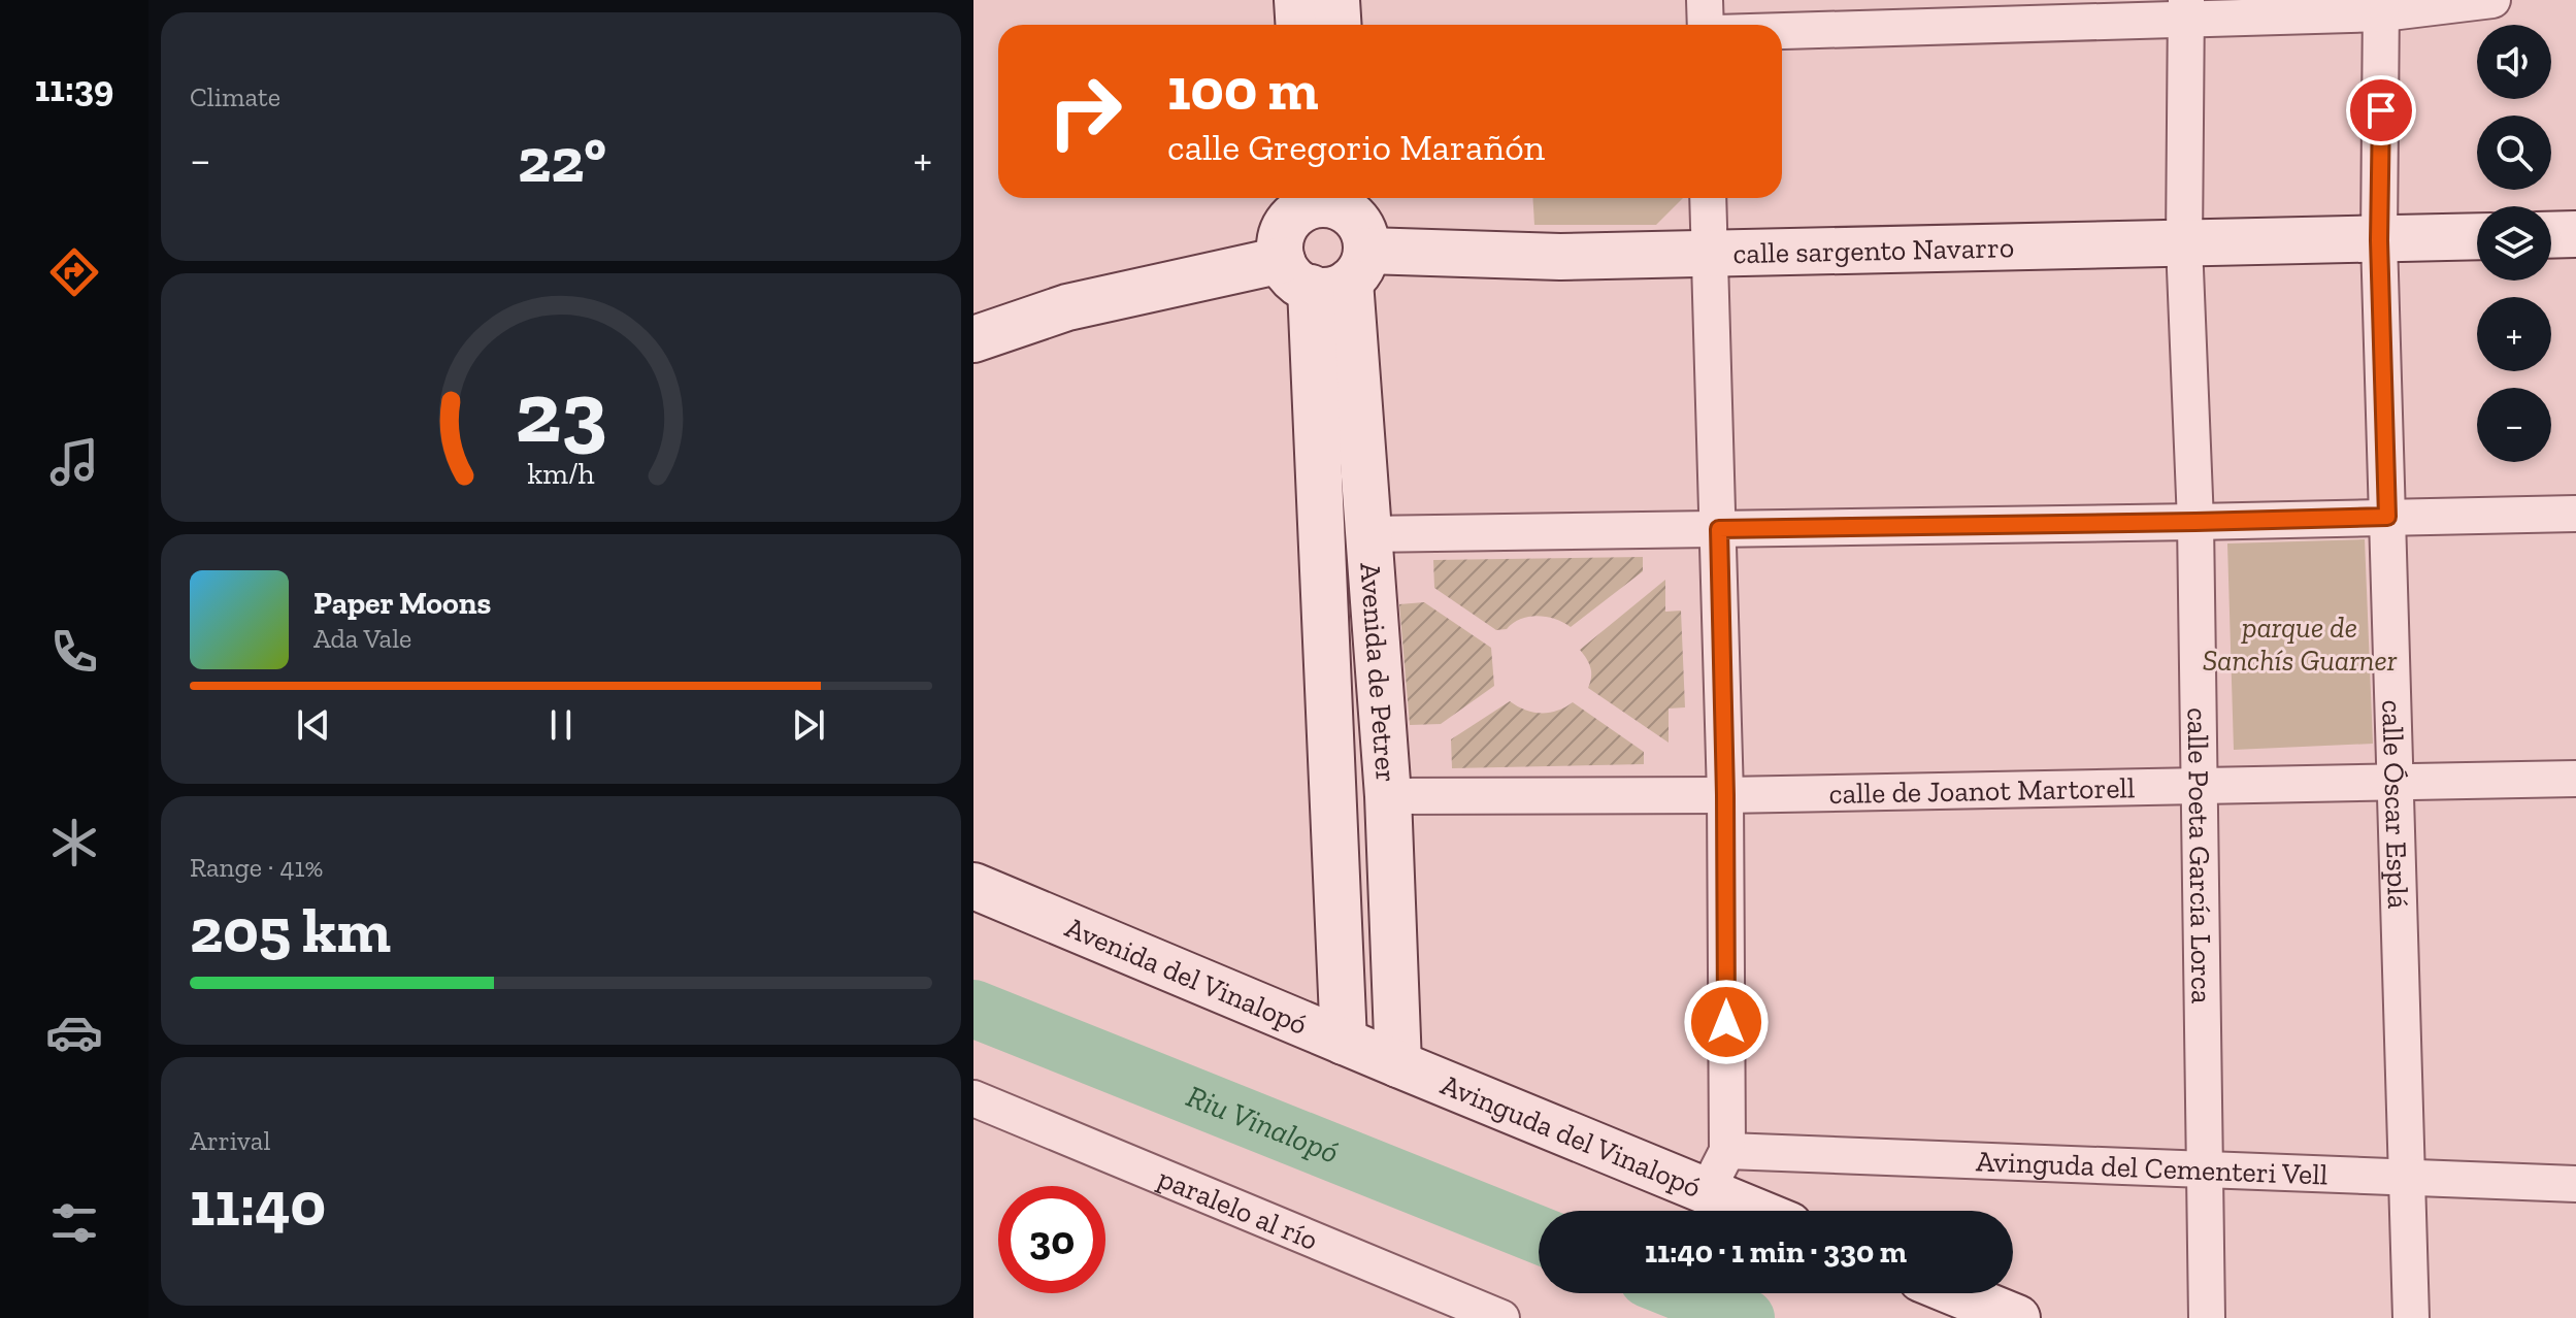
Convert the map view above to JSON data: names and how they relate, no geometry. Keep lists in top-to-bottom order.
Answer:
{
  "streets": {
    "street": [
      "calle sargento Navarro",
      "Avenida de Petrer",
      "calle de Joanot Martorell",
      "calle Óscar Esplá",
      "calle Poeta García Lorca",
      "Avenida del Vinalopó",
      "Avinguda del Vinalopó",
      "Avinguda del Cementeri Vell",
      "paralelo al río"
    ]
  },
  "crossings": [
    ["calle sargento Navarro", "Avenida de Petrer"],
    ["calle sargento Navarro", "calle Óscar Esplá"],
    ["calle sargento Navarro", "calle Poeta García Lorca"],
    ["Avenida de Petrer", "calle de Joanot Martorell"],
    ["Avenida de Petrer", "Avenida del Vinalopó"],
    ["Avenida de Petrer", "Avinguda del Vinalopó"],
    ["calle de Joanot Martorell", "calle Óscar Esplá"],
    ["calle de Joanot Martorell", "calle Poeta García Lorca"],
    ["calle Óscar Esplá", "Avinguda del Cementeri Vell"],
    ["calle Poeta García Lorca", "Avinguda del Cementeri Vell"],
    ["Avenida del Vinalopó", "Avinguda del Vinalopó"]
  ],
  "water": ["Riu Vinalopó"],
  "parks": ["parque de Sanchís Guarner"],
  "page": {
    "tabs": "11:39",
    "tile": [
      "Climate",
      ["Range · 41%", "205 km"],
      ["Arrival", "11:40"]
    ],
    "map_buttons": ["+", "−"],
    "turn": ["100 m", "calle Gregorio Marañón"],
    "heat": ["−", "22°", "+"],
    "song": ["Paper Moons", "Ada Vale"],
    "limit": "30",
    "trip": "11:40 · 1 min · 330 m",
    "gauge": ["23", "km/h"]
  }
}
